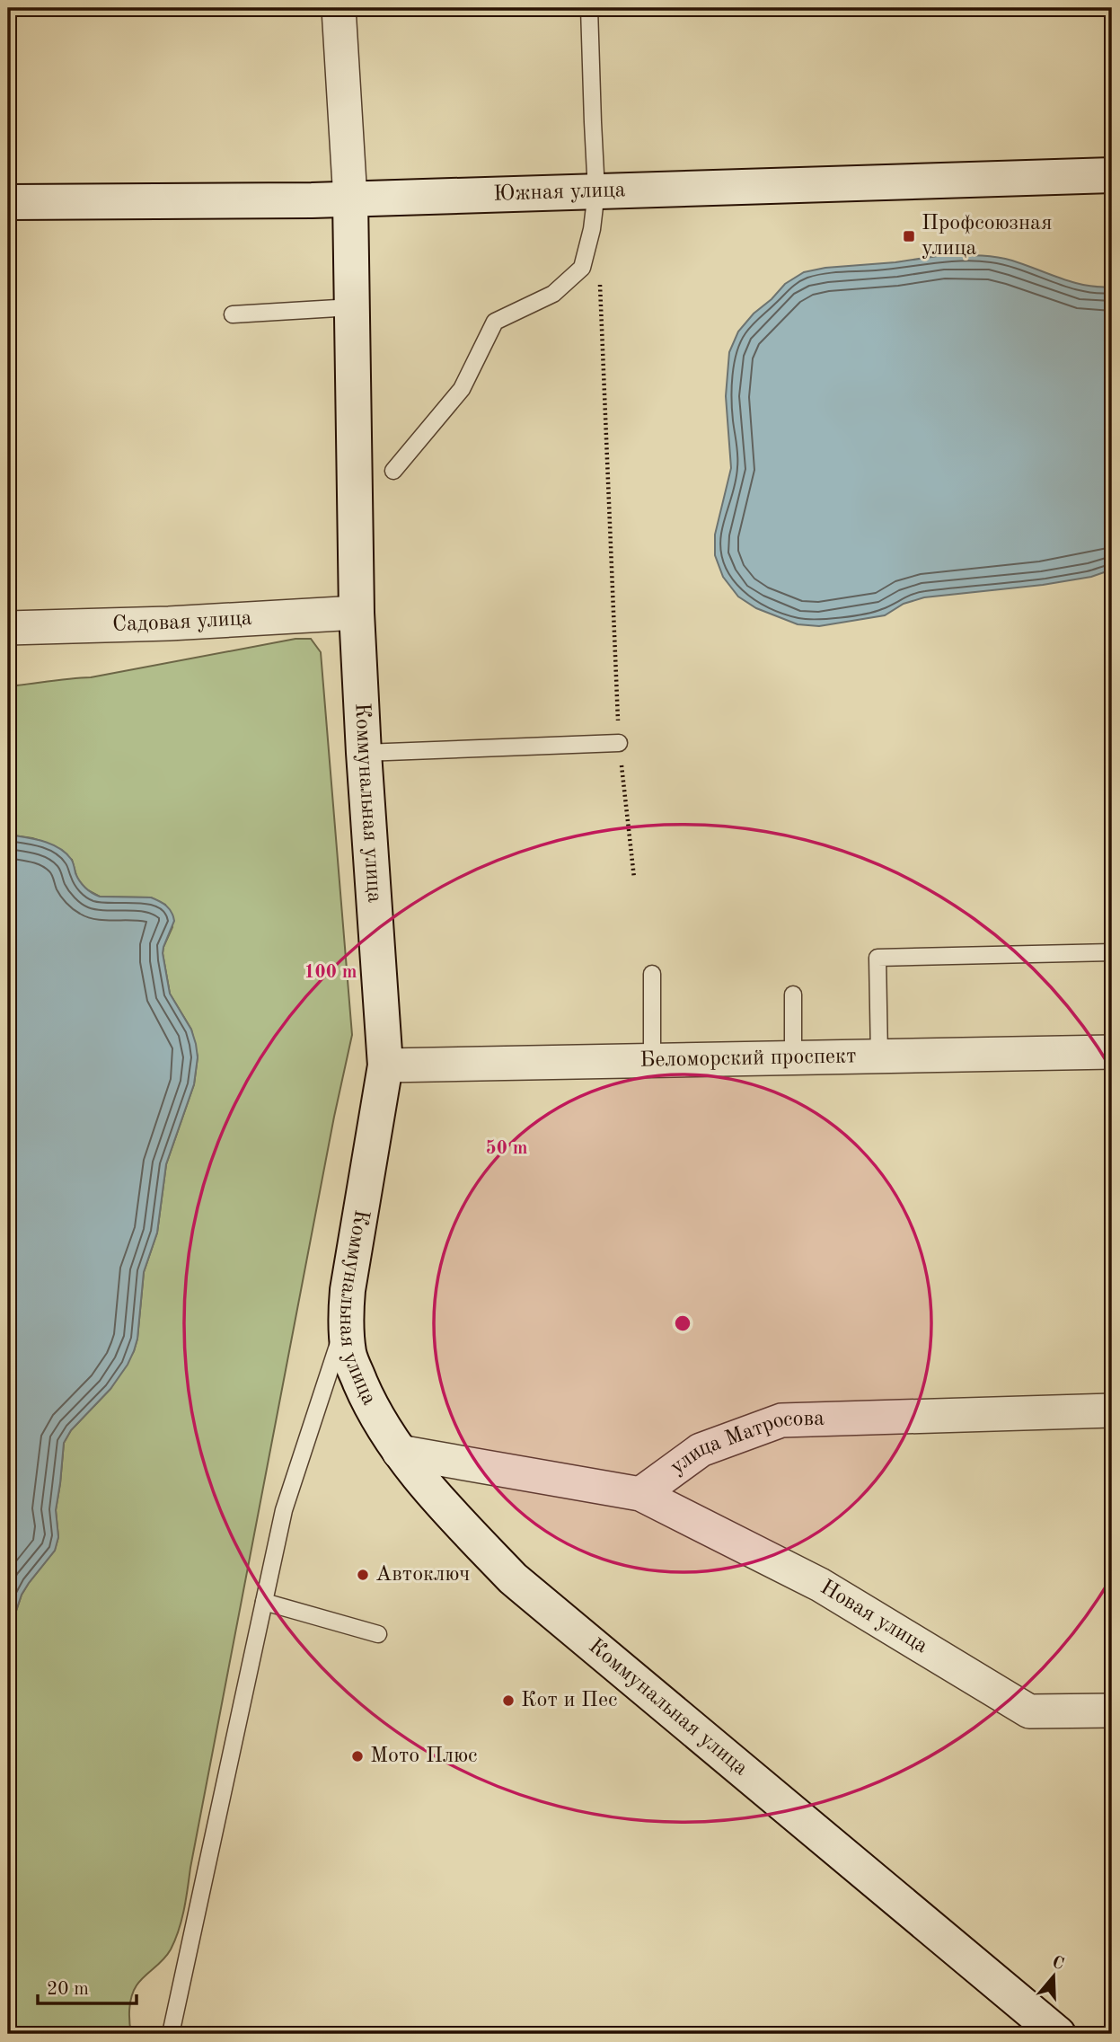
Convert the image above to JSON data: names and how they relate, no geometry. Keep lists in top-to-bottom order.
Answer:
{
  "streets": {
    "main road": ["Южная улица", "Коммунальная улица"],
    "street": [
      "Садовая улица",
      "Беломорский проспект",
      "улица Матросова",
      "Новая улица"
    ]
  },
  "crossings": [
    ["Южная улица", "Коммунальная улица"],
    ["Садовая улица", "Коммунальная улица"],
    ["Коммунальная улица", "Беломорский проспект"],
    ["улица Матросова", "Новая улица"]
  ],
  "places": {
    "transit": ["Профсоюзная улица"],
    "other": ["Автоключ", "Кот и Пес", "Мото Плюс"]
  },
  "scale_bar": "20 m",
  "north": "top",
  "rings": ["100 m", "50 m"]
}
